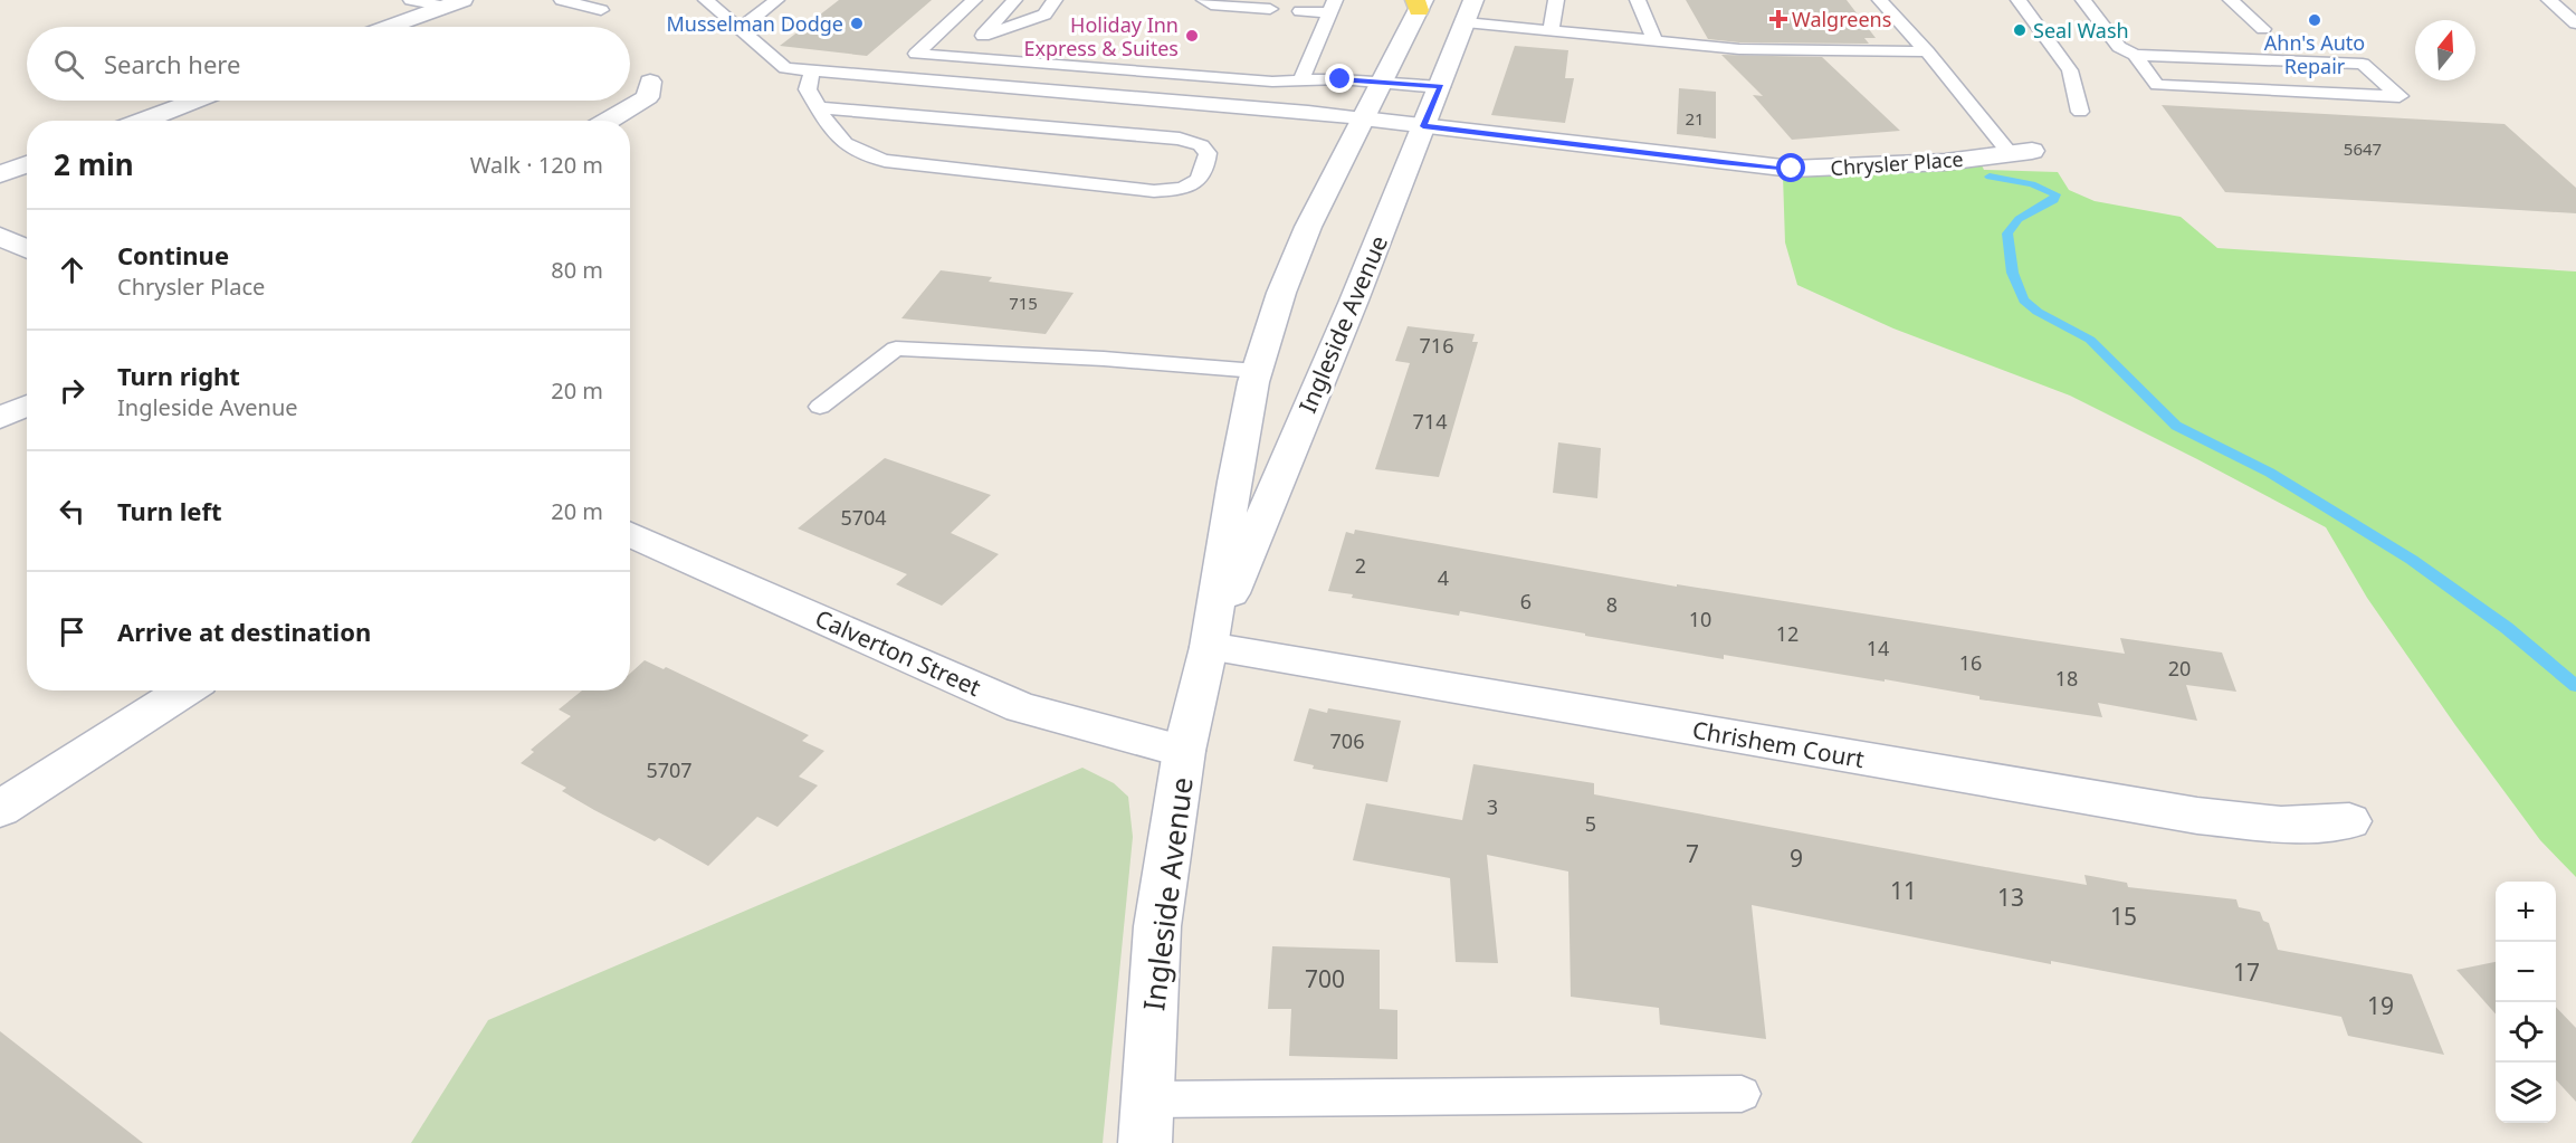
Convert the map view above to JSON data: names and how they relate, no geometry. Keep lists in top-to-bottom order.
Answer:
{
  "streets": {
    "main road": [
      "Chrysler Place",
      "Ingleside Avenue",
      "Calverton Street",
      "Chrishem Court"
    ]
  },
  "crossings": [
    ["Chrysler Place", "Ingleside Avenue"],
    ["Ingleside Avenue", "Calverton Street"],
    ["Ingleside Avenue", "Chrishem Court"]
  ],
  "places": {
    "health": ["Walgreens"],
    "other": [
      "Ahn's Auto Repair",
      "Musselman Dodge",
      "Seal Wash",
      "Holiday Inn Express & Suites"
    ]
  },
  "house_numbers": [
    "21",
    "5647",
    "715",
    "716",
    "714",
    "5704",
    "2",
    "4",
    "6",
    "8",
    "10",
    "12",
    "14",
    "16",
    "20",
    "18",
    "706",
    "5707",
    "3",
    "5",
    "7",
    "9",
    "11",
    "13",
    "15",
    "17",
    "700",
    "19"
  ],
  "north": "top",
  "page": {
    "search": "Search here",
    "heading": ["2 min", "Walk · 120 m"],
    "list": [
      ["Continue", "Chrysler Place", "80 m"],
      ["Turn right", "Ingleside Avenue", "20 m"],
      ["Turn left", "20 m"],
      "Arrive at destination"
    ],
    "map_buttons": ["+", "−"]
  }
}
